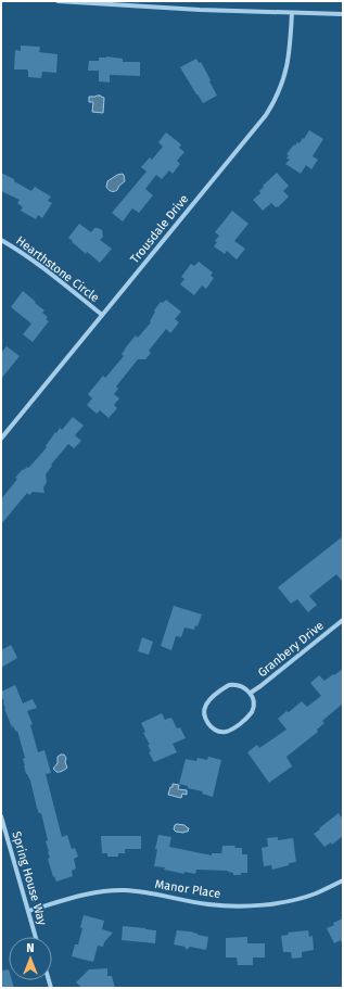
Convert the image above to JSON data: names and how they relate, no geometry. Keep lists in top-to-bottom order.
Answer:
{
  "streets": {
    "street": [
      "Trousdale Drive",
      "Hearthstone Circle",
      "Granbery Drive",
      "Spring House Way",
      "Manor Place"
    ]
  },
  "crossings": [
    ["Trousdale Drive", "Hearthstone Circle"],
    ["Spring House Way", "Manor Place"]
  ],
  "north": "top"
}
